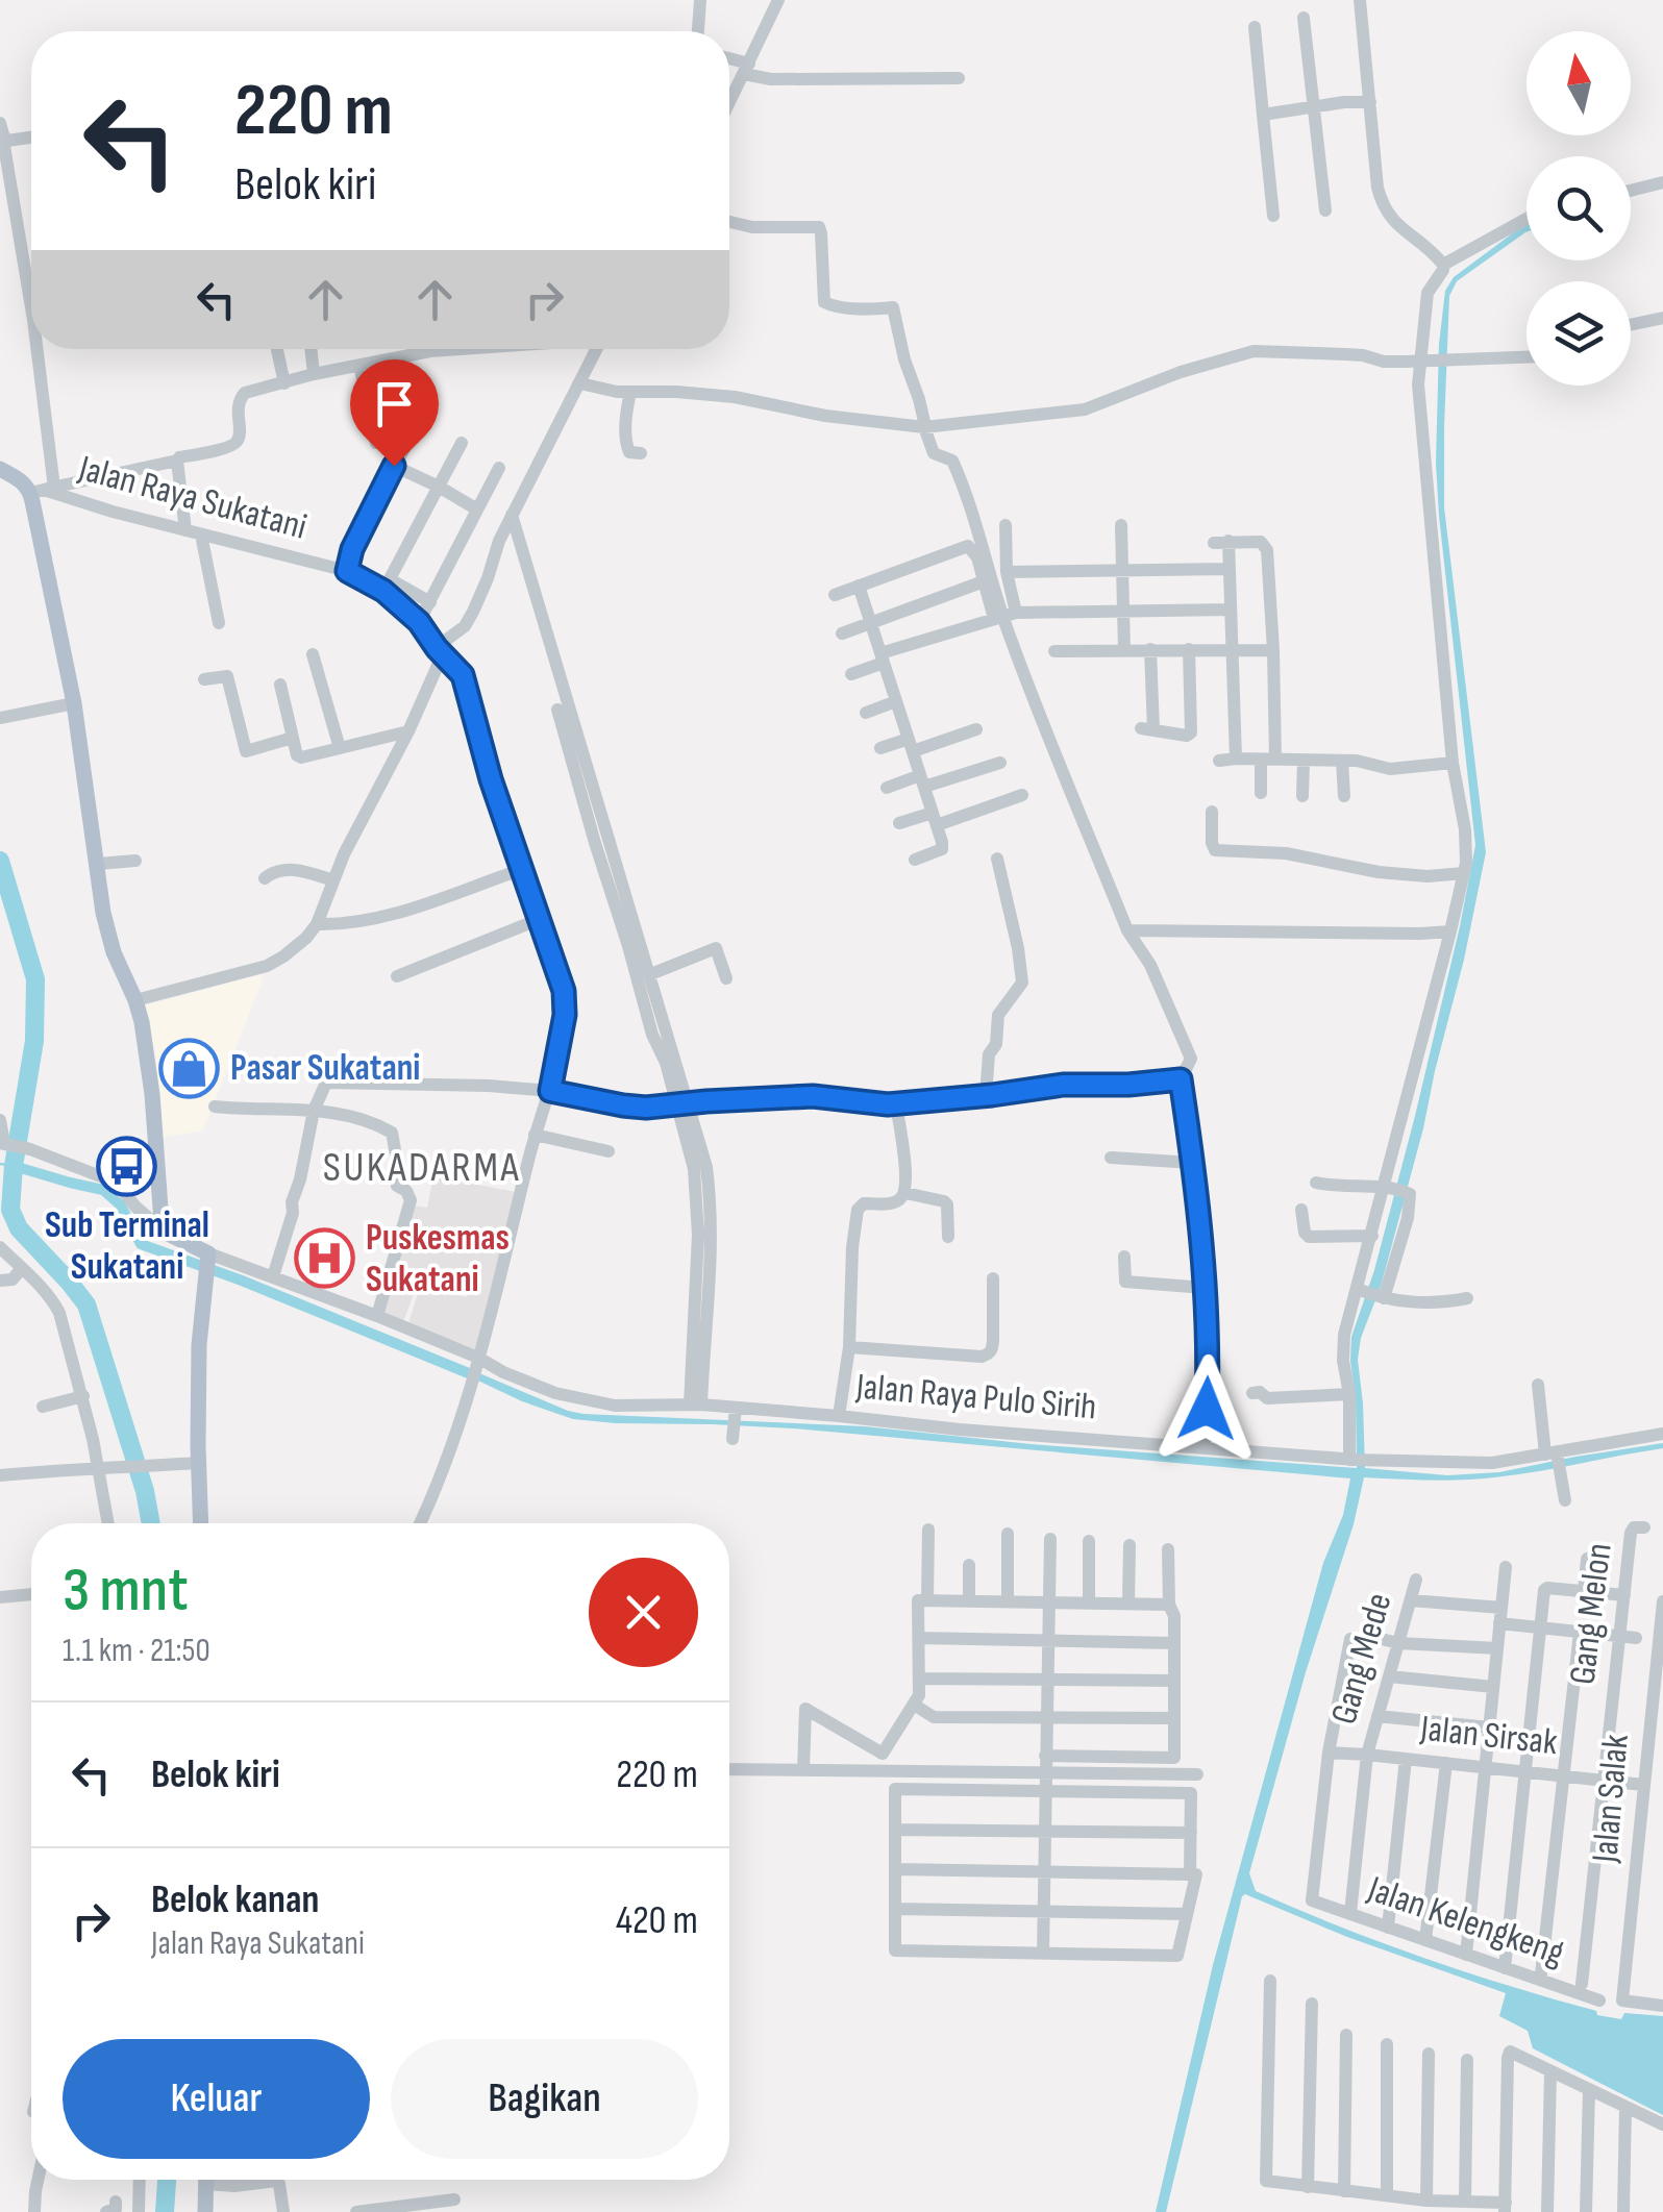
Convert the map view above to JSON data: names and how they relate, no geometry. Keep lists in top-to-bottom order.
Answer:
{
  "streets": {
    "main road": ["Jalan Raya Sukatani"],
    "street": [
      "Jalan Raya Pulo Sirih",
      "Gang Melon",
      "Gang Mede",
      "Jalan Sirsak",
      "Jalan Salak",
      "Jalan Kelengkeng"
    ]
  },
  "crossings": [
    ["Jalan Raya Sukatani", "Jalan Raya Pulo Sirih"],
    ["Gang Melon", "Jalan Sirsak"],
    ["Gang Mede", "Jalan Sirsak"],
    ["Gang Mede", "Jalan Kelengkeng"],
    ["Jalan Sirsak", "Jalan Salak"],
    ["Jalan Sirsak", "Jalan Kelengkeng"]
  ],
  "districts": ["SUKADARMA"],
  "places": {
    "shop": ["Pasar Sukatani"],
    "bus stop": ["Sub Terminal Sukatani"],
    "hospital": ["Puskesmas Sukatani"]
  },
  "north": "top",
  "page": {
    "turn": ["220 m", "Belok kiri"],
    "heading": ["3 mnt", "1.1 km · 21:50"],
    "list": [
      {
        "name": "Belok kiri",
        "value": "220 m"
      },
      {
        "name": "Belok kanan",
        "note": "Jalan Raya Sukatani",
        "value": "420 m"
      }
    ],
    "buttons": ["Keluar", "Bagikan"]
  }
}
